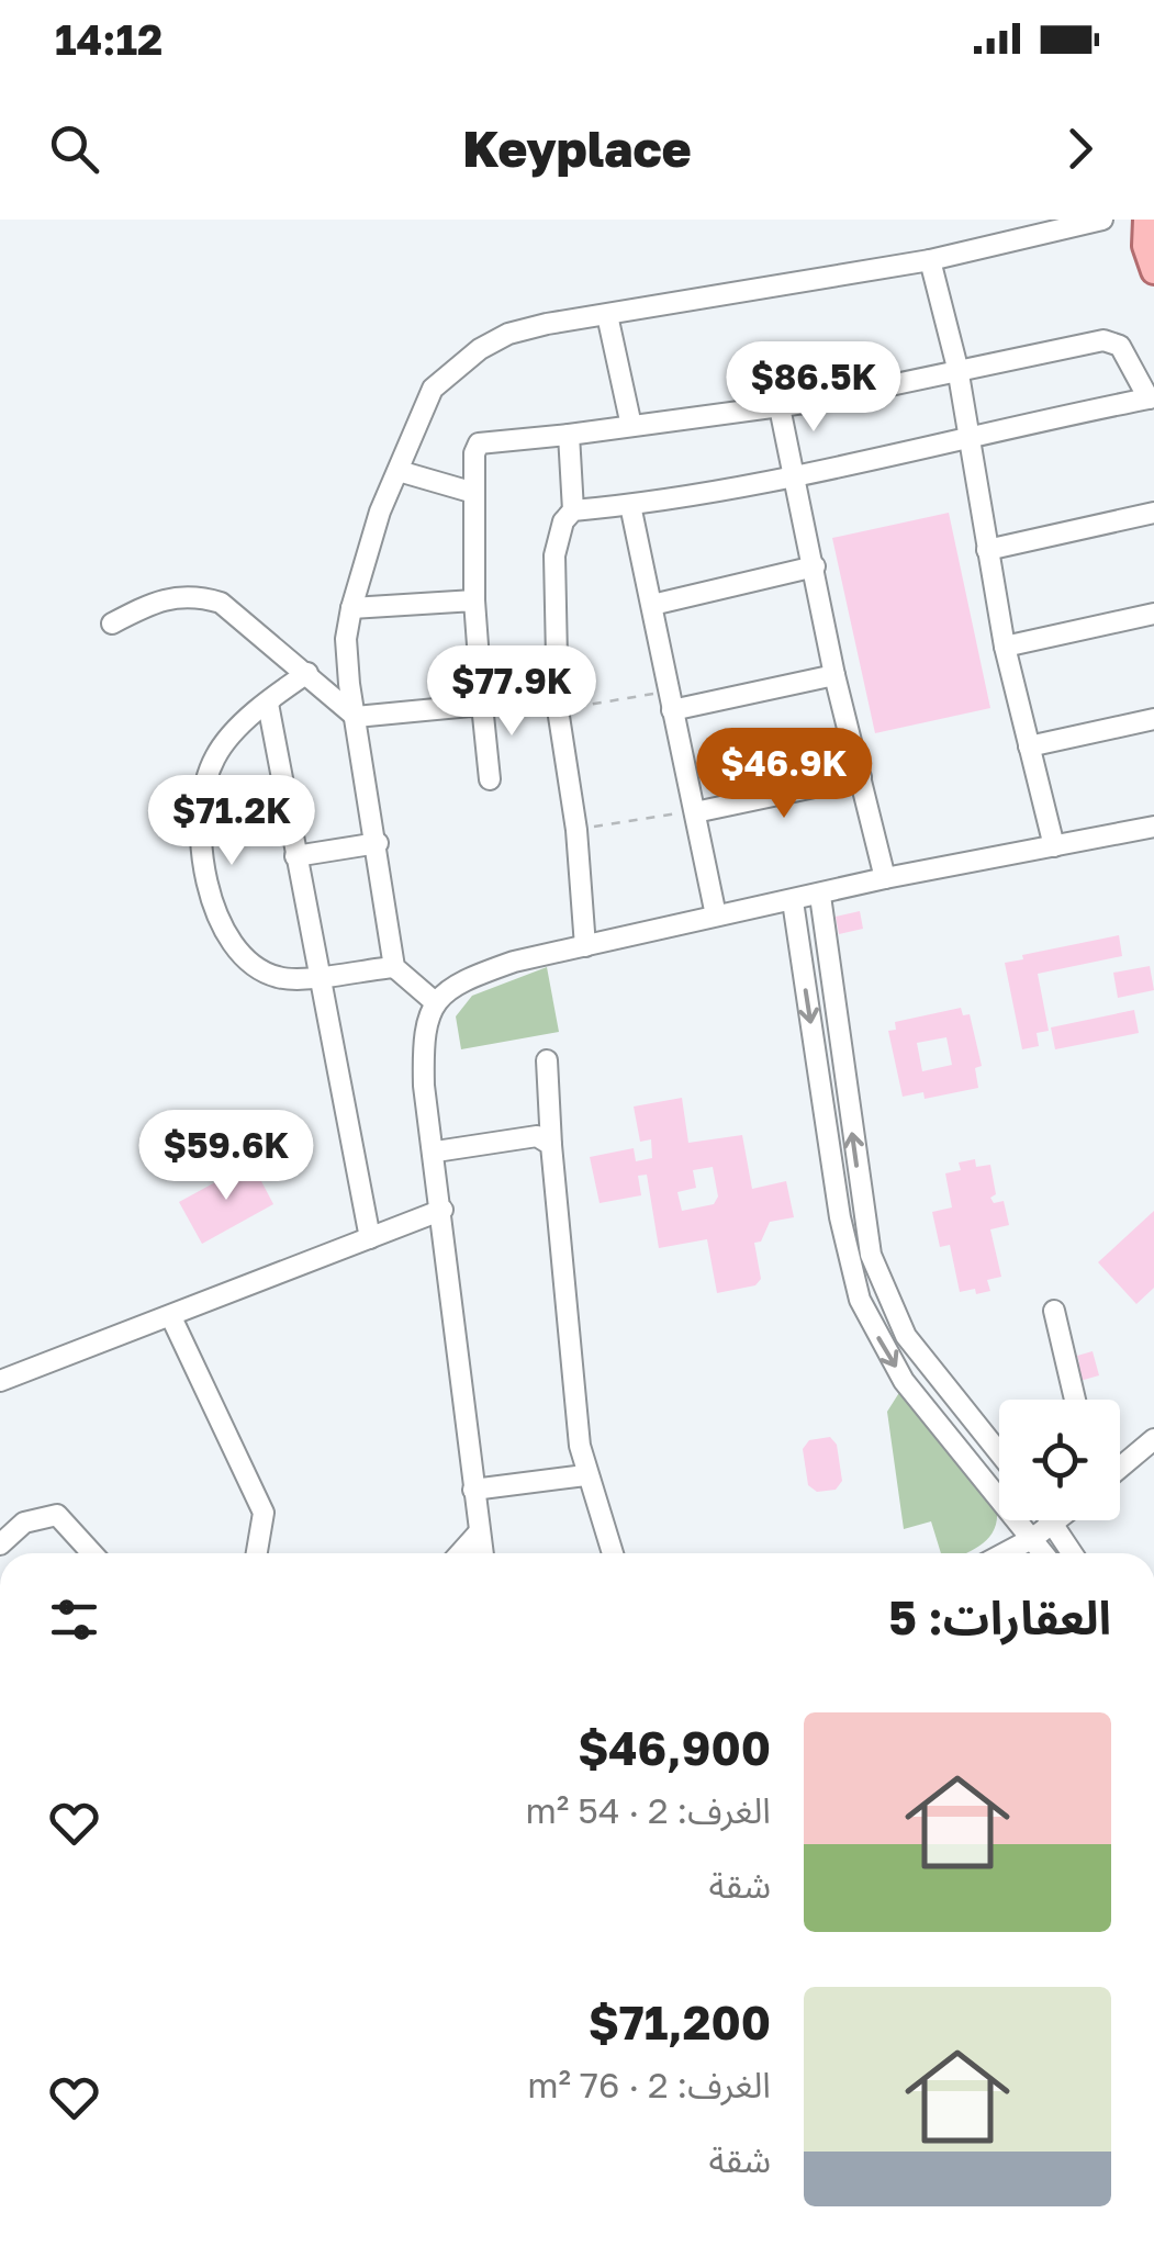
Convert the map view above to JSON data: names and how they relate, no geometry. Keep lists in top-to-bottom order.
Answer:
{
  "page": {
    "status": "14:12",
    "header": "Keyplace",
    "price": [
      "$86.5K",
      "$77.9K",
      "$46.9K",
      "$71.2K",
      "$59.6K"
    ],
    "heading": "العقارات: 5",
    "list": [
      {
        "name": "$46,900",
        "note": "الغرف: 2 · 54 m² · شقة"
      },
      {
        "name": "$71,200",
        "note": "الغرف: 2 · 76 m² · شقة"
      }
    ]
  }
}
